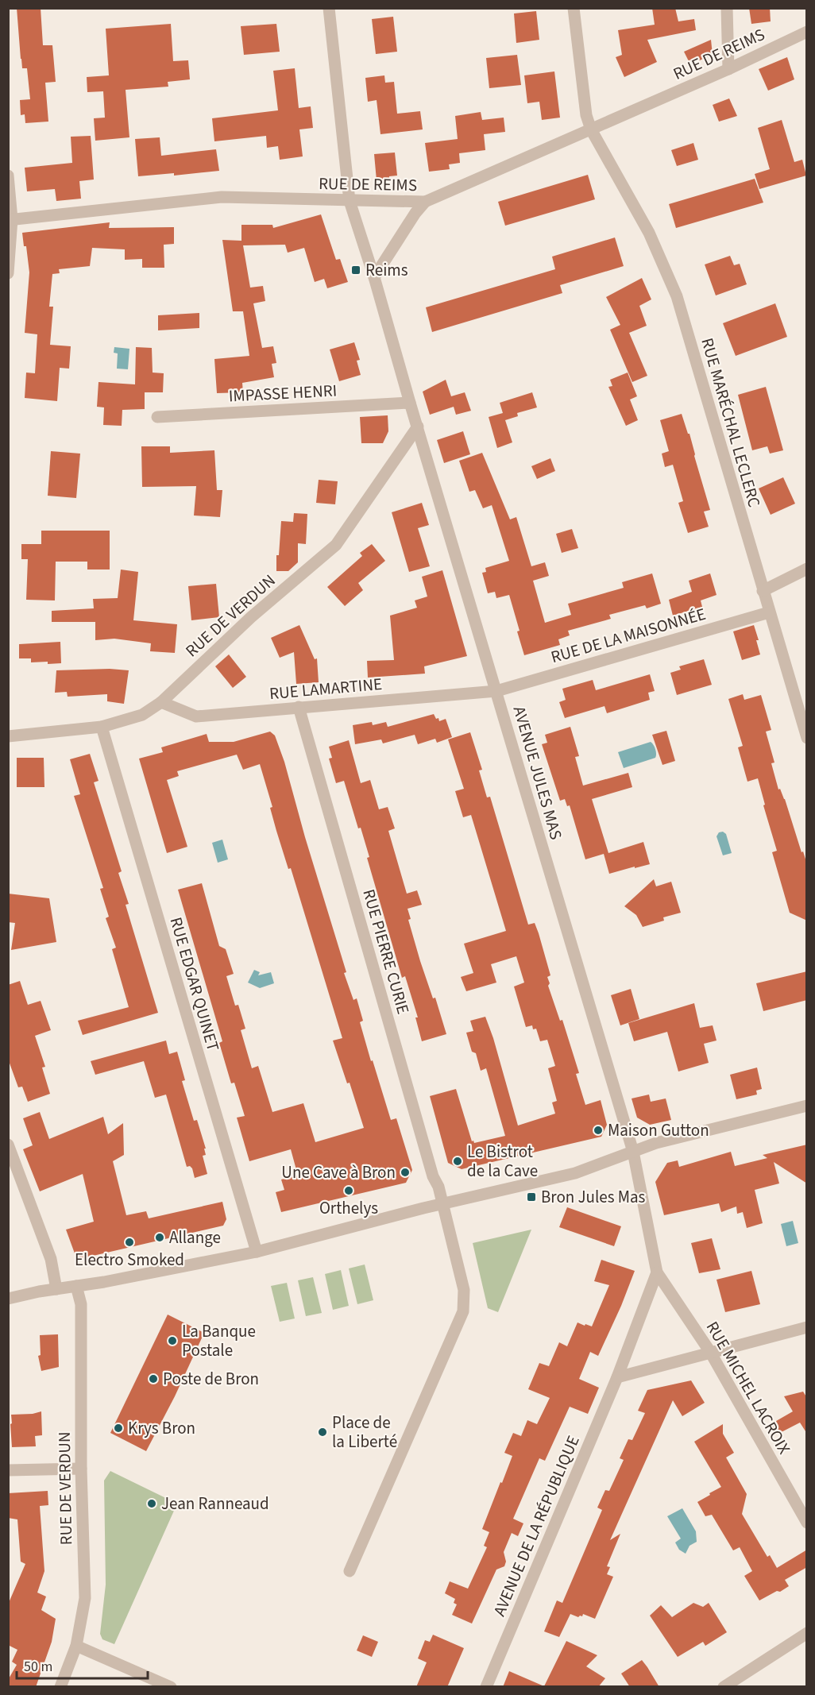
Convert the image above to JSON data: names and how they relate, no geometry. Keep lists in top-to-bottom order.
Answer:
{
  "streets": {
    "street": [
      "RUE DE REIMS",
      "IMPASSE HENRI",
      "RUE MARÉCHAL LECLERC",
      "RUE DE VERDUN",
      "RUE DE LA MAISONNÉE",
      "RUE LAMARTINE",
      "AVENUE JULES MAS",
      "RUE PIERRE CURIE",
      "RUE EDGAR QUINET",
      "RUE MICHEL LACROIX",
      "AVENUE DE LA RÉPUBLIQUE"
    ]
  },
  "crossings": [
    ["RUE DE REIMS", "RUE MARÉCHAL LECLERC"],
    ["RUE DE REIMS", "AVENUE JULES MAS"],
    ["IMPASSE HENRI", "AVENUE JULES MAS"],
    ["RUE MARÉCHAL LECLERC", "RUE DE LA MAISONNÉE"],
    ["RUE DE VERDUN", "RUE LAMARTINE"],
    ["RUE DE VERDUN", "AVENUE JULES MAS"],
    ["RUE DE VERDUN", "RUE EDGAR QUINET"],
    ["RUE DE LA MAISONNÉE", "RUE LAMARTINE"],
    ["RUE DE LA MAISONNÉE", "AVENUE JULES MAS"],
    ["RUE LAMARTINE", "AVENUE JULES MAS"],
    ["RUE LAMARTINE", "RUE PIERRE CURIE"],
    ["RUE MICHEL LACROIX", "AVENUE DE LA RÉPUBLIQUE"]
  ],
  "places": {
    "transit": ["Reims", "Bron Jules Mas"],
    "other": [
      "Maison Gutton",
      "Le Bistrot de la Cave",
      "Une Cave à Bron",
      "Orthelys",
      "Allange",
      "Electro Smoked",
      "La Banque Postale",
      "Poste de Bron",
      "Krys Bron",
      "Place de la Liberté",
      "Jean Ranneaud"
    ]
  },
  "scale_bar": "50 m"
}
